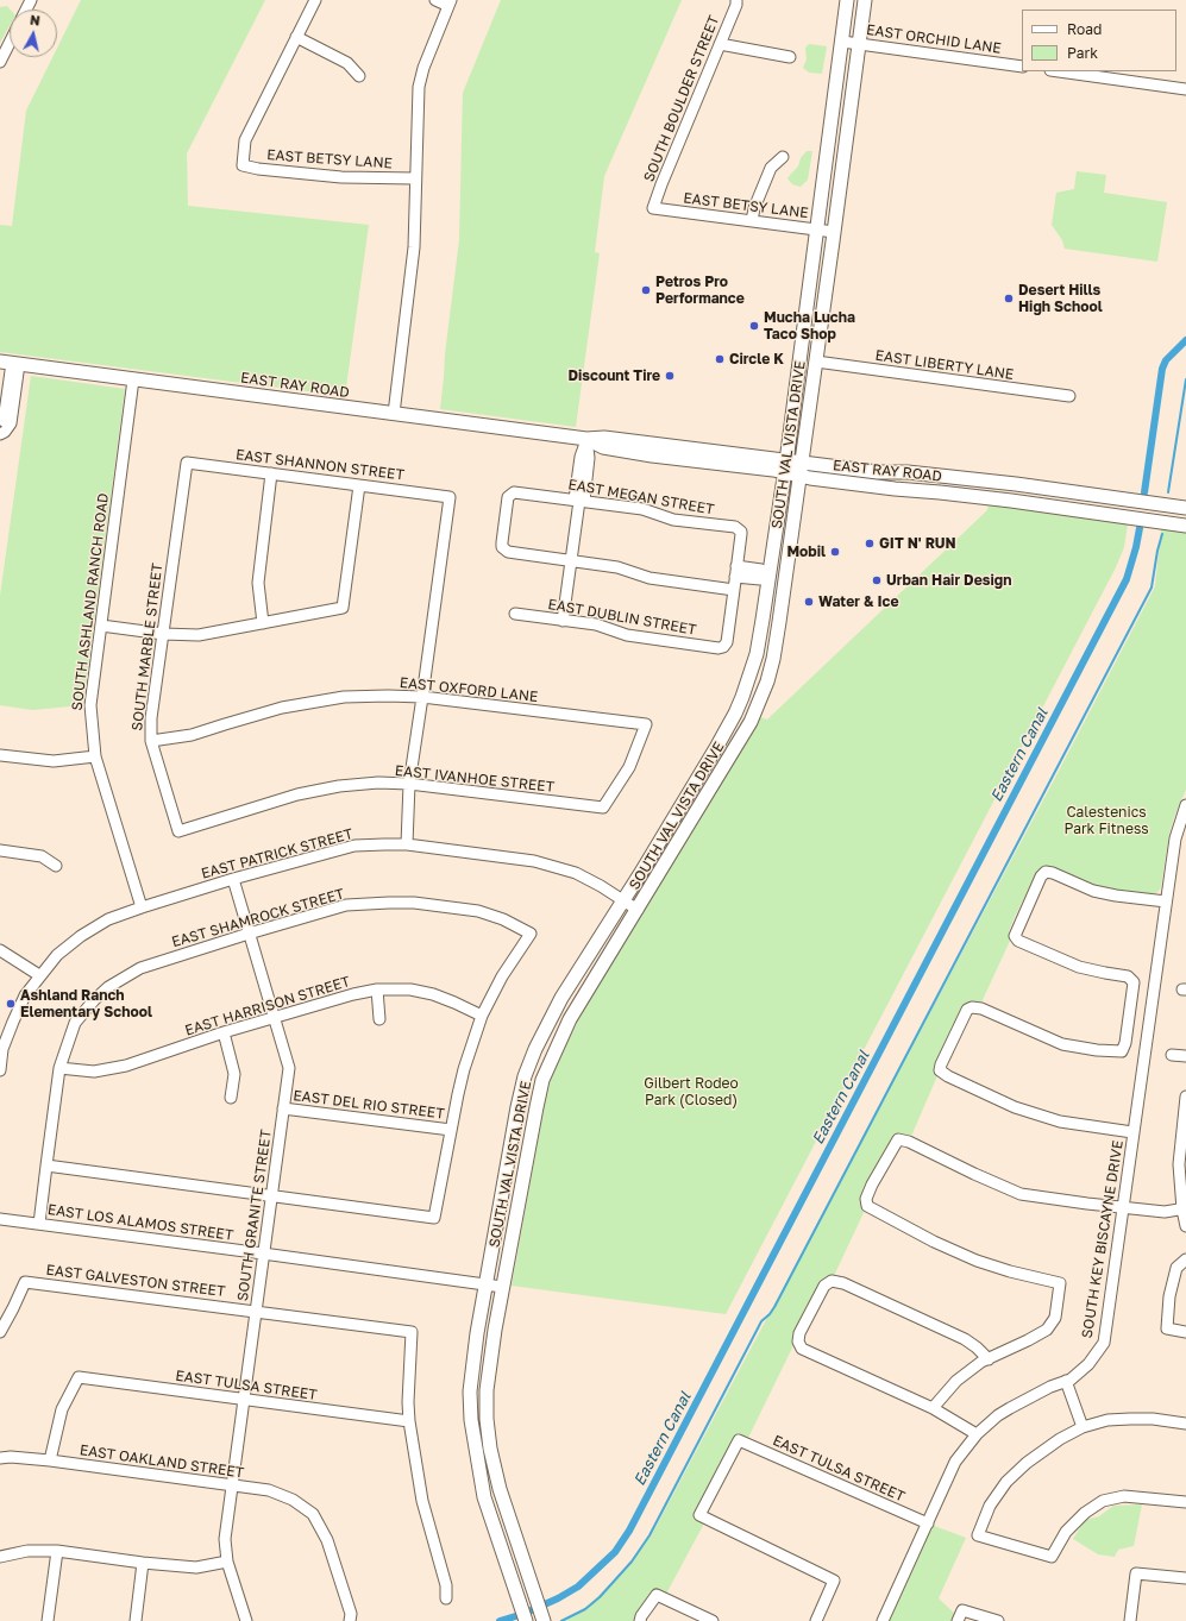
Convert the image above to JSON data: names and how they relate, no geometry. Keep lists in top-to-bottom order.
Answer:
{
  "streets": {
    "main road": ["EAST RAY ROAD", "SOUTH VAL VISTA DRIVE"],
    "street": [
      "EAST ORCHID LANE",
      "SOUTH BOULDER STREET",
      "EAST BETSY LANE",
      "EAST LIBERTY LANE",
      "EAST SHANNON STREET",
      "EAST MEGAN STREET",
      "SOUTH ASHLAND RANCH ROAD",
      "EAST DUBLIN STREET",
      "SOUTH MARBLE STREET",
      "EAST OXFORD LANE",
      "EAST IVANHOE STREET",
      "EAST PATRICK STREET",
      "EAST SHAMROCK STREET",
      "EAST HARRISON STREET",
      "EAST DEL RIO STREET",
      "SOUTH GRANITE STREET",
      "EAST LOS ALAMOS STREET",
      "SOUTH KEY BISCAYNE DRIVE",
      "EAST GALVESTON STREET",
      "EAST TULSA STREET",
      "EAST OAKLAND STREET"
    ]
  },
  "crossings": [
    ["EAST ORCHID LANE", "SOUTH VAL VISTA DRIVE"],
    ["SOUTH BOULDER STREET", "EAST BETSY LANE"],
    ["EAST BETSY LANE", "SOUTH VAL VISTA DRIVE"],
    ["EAST LIBERTY LANE", "SOUTH VAL VISTA DRIVE"],
    ["EAST RAY ROAD", "SOUTH VAL VISTA DRIVE"],
    ["EAST RAY ROAD", "SOUTH ASHLAND RANCH ROAD"],
    ["SOUTH VAL VISTA DRIVE", "EAST PATRICK STREET"],
    ["SOUTH VAL VISTA DRIVE", "EAST LOS ALAMOS STREET"],
    ["EAST SHANNON STREET", "SOUTH MARBLE STREET"],
    ["EAST SHANNON STREET", "EAST OXFORD LANE"],
    ["SOUTH ASHLAND RANCH ROAD", "EAST PATRICK STREET"],
    ["SOUTH MARBLE STREET", "EAST OXFORD LANE"],
    ["SOUTH MARBLE STREET", "EAST IVANHOE STREET"],
    ["EAST OXFORD LANE", "EAST IVANHOE STREET"],
    ["EAST PATRICK STREET", "SOUTH GRANITE STREET"],
    ["EAST SHAMROCK STREET", "EAST HARRISON STREET"],
    ["EAST SHAMROCK STREET", "SOUTH GRANITE STREET"],
    ["EAST HARRISON STREET", "SOUTH GRANITE STREET"],
    ["EAST DEL RIO STREET", "SOUTH GRANITE STREET"],
    ["SOUTH GRANITE STREET", "EAST LOS ALAMOS STREET"],
    ["SOUTH GRANITE STREET", "EAST GALVESTON STREET"],
    ["SOUTH GRANITE STREET", "EAST TULSA STREET"],
    ["SOUTH GRANITE STREET", "EAST OAKLAND STREET"],
    ["SOUTH KEY BISCAYNE DRIVE", "EAST TULSA STREET"],
    ["EAST GALVESTON STREET", "EAST TULSA STREET"],
    ["EAST TULSA STREET", "EAST OAKLAND STREET"]
  ],
  "water": ["Eastern Canal"],
  "parks": ["Calestenics Park Fitness", "Gilbert Rodeo Park (Closed)"],
  "places": [
    "Petros Pro Performance",
    "Desert Hills High School",
    "Mucha Lucha Taco Shop",
    "Circle K",
    "Discount Tire",
    "GIT N' RUN",
    "Mobil",
    "Urban Hair Design",
    "Water & Ice",
    "Ashland Ranch Elementary School"
  ],
  "legend": ["Road", "Park"],
  "north": "top"
}
